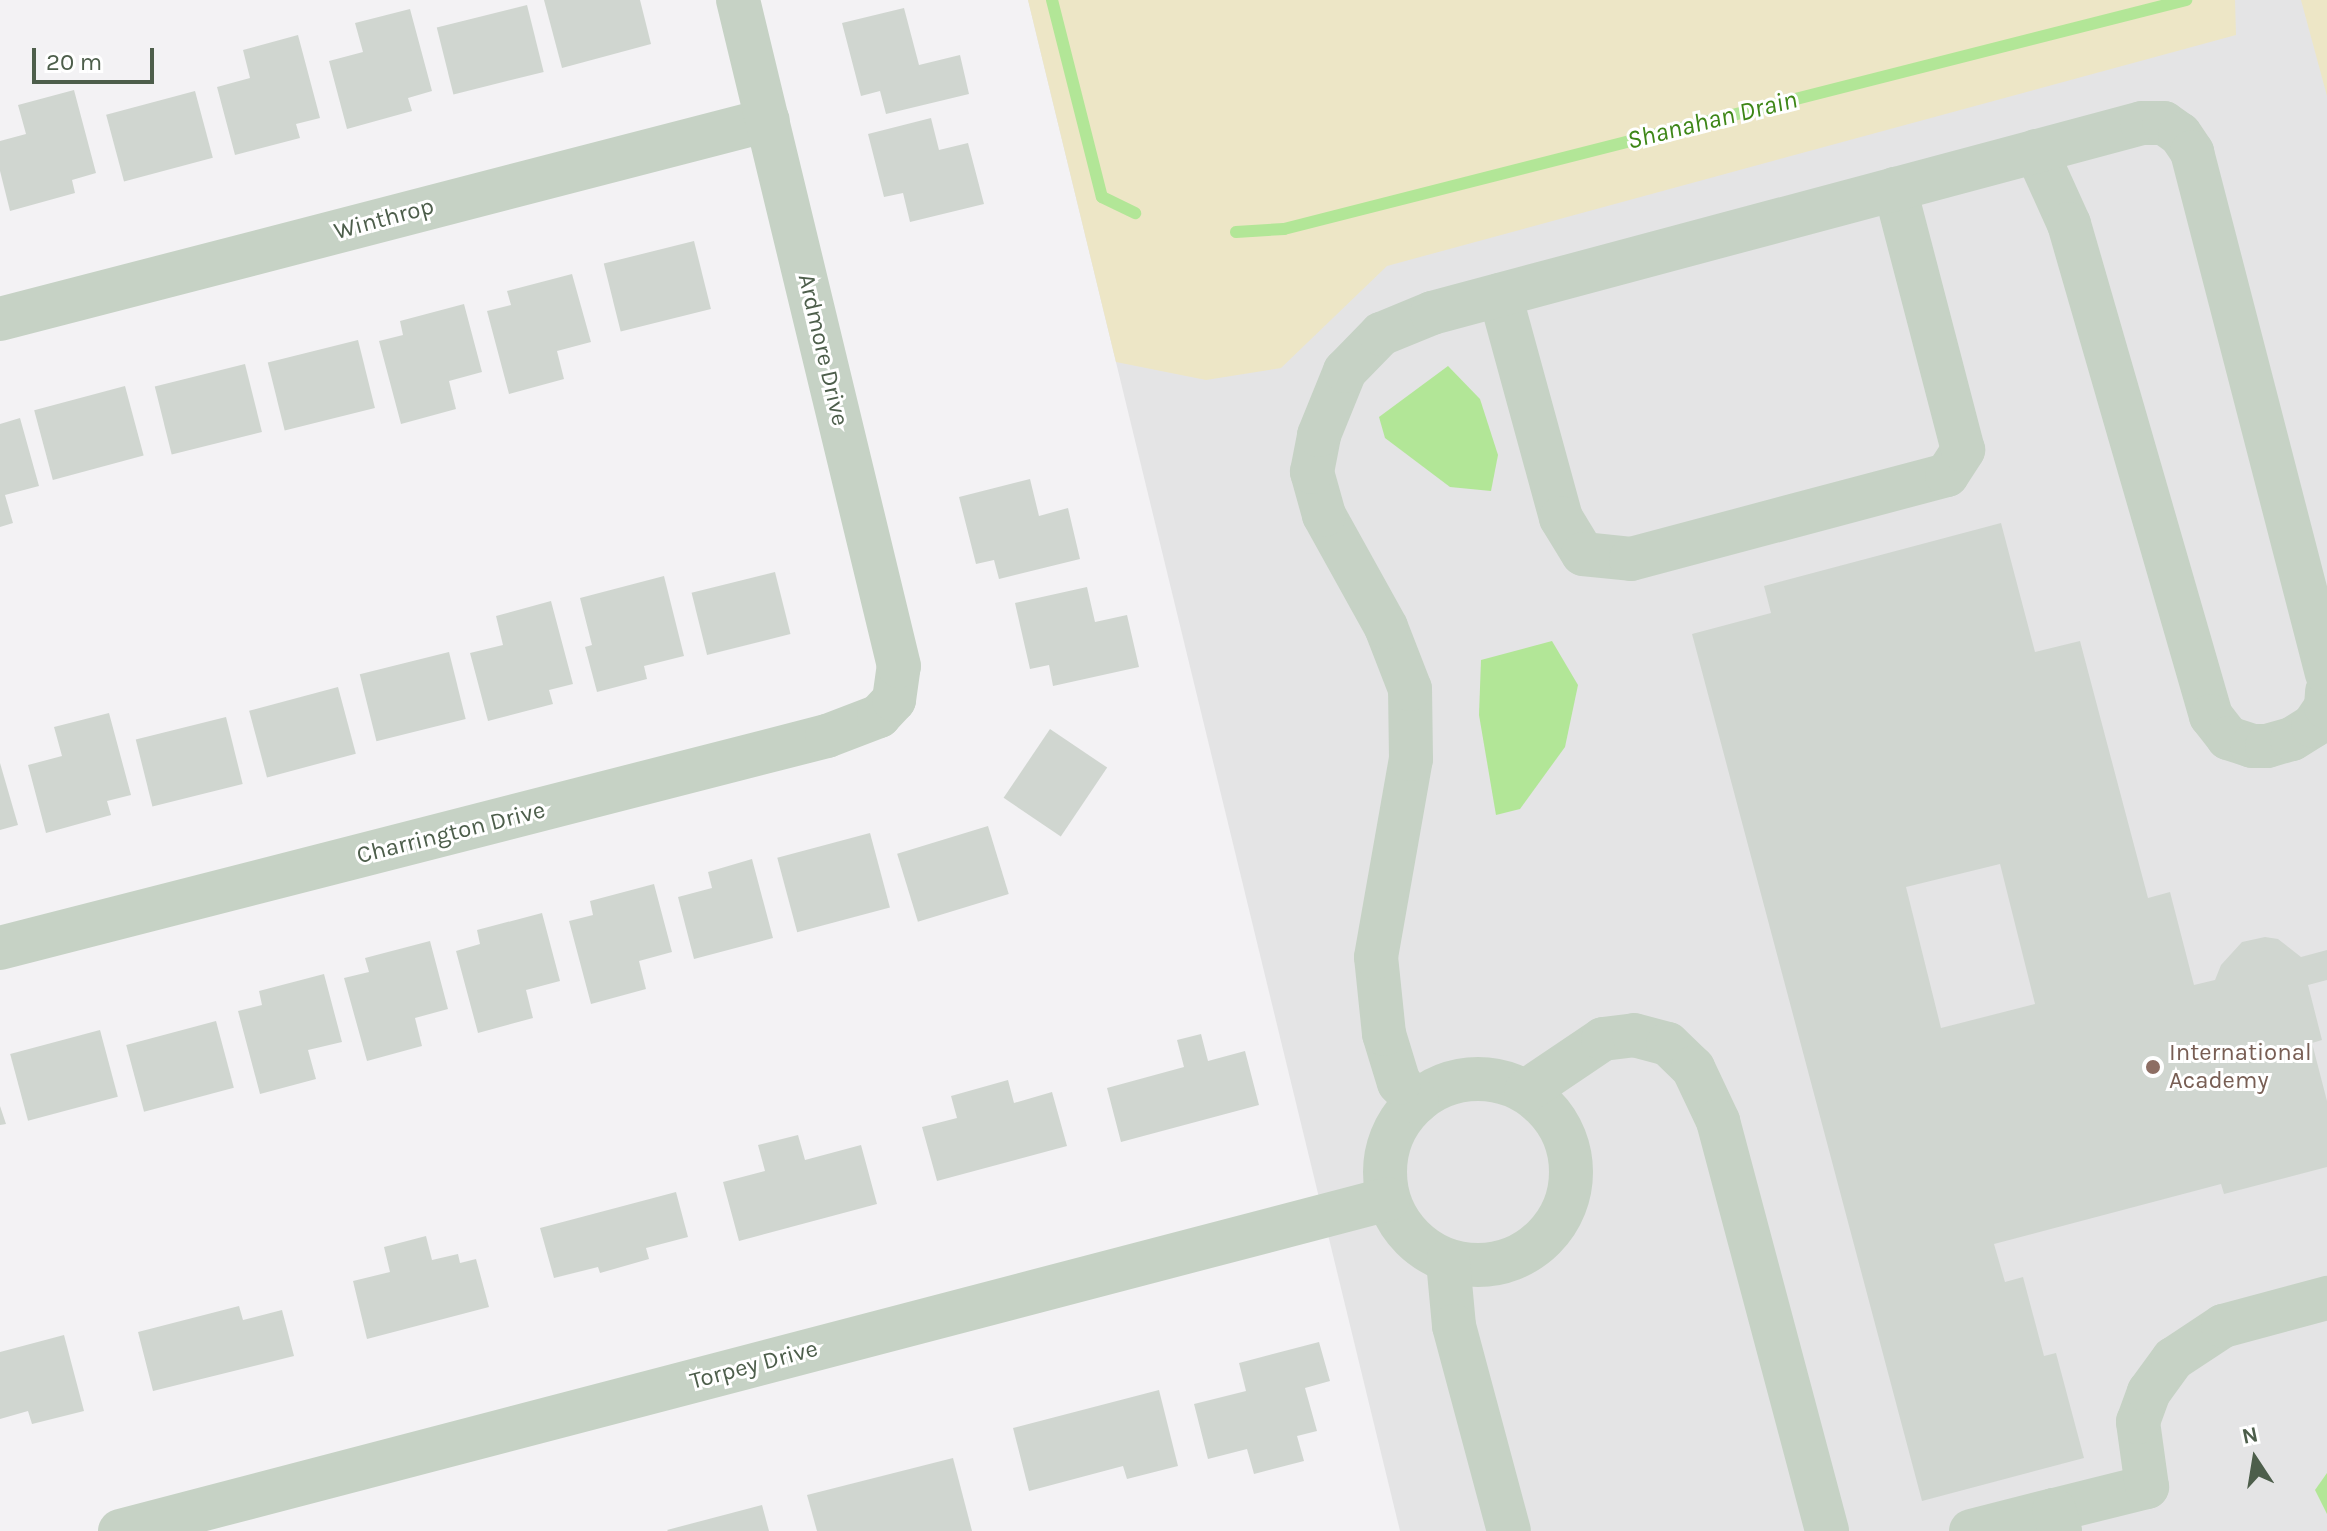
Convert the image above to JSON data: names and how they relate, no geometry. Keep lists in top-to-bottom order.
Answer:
{
  "streets": {
    "street": [
      "Winthrop",
      "Ardmore Drive",
      "Charrington Drive",
      "Torpey Drive"
    ]
  },
  "crossings": [
    ["Winthrop", "Ardmore Drive"],
    ["Ardmore Drive", "Charrington Drive"]
  ],
  "water": ["Shanahan Drain"],
  "places": ["International Academy"],
  "scale_bar": "20 m",
  "north": "top"
}
